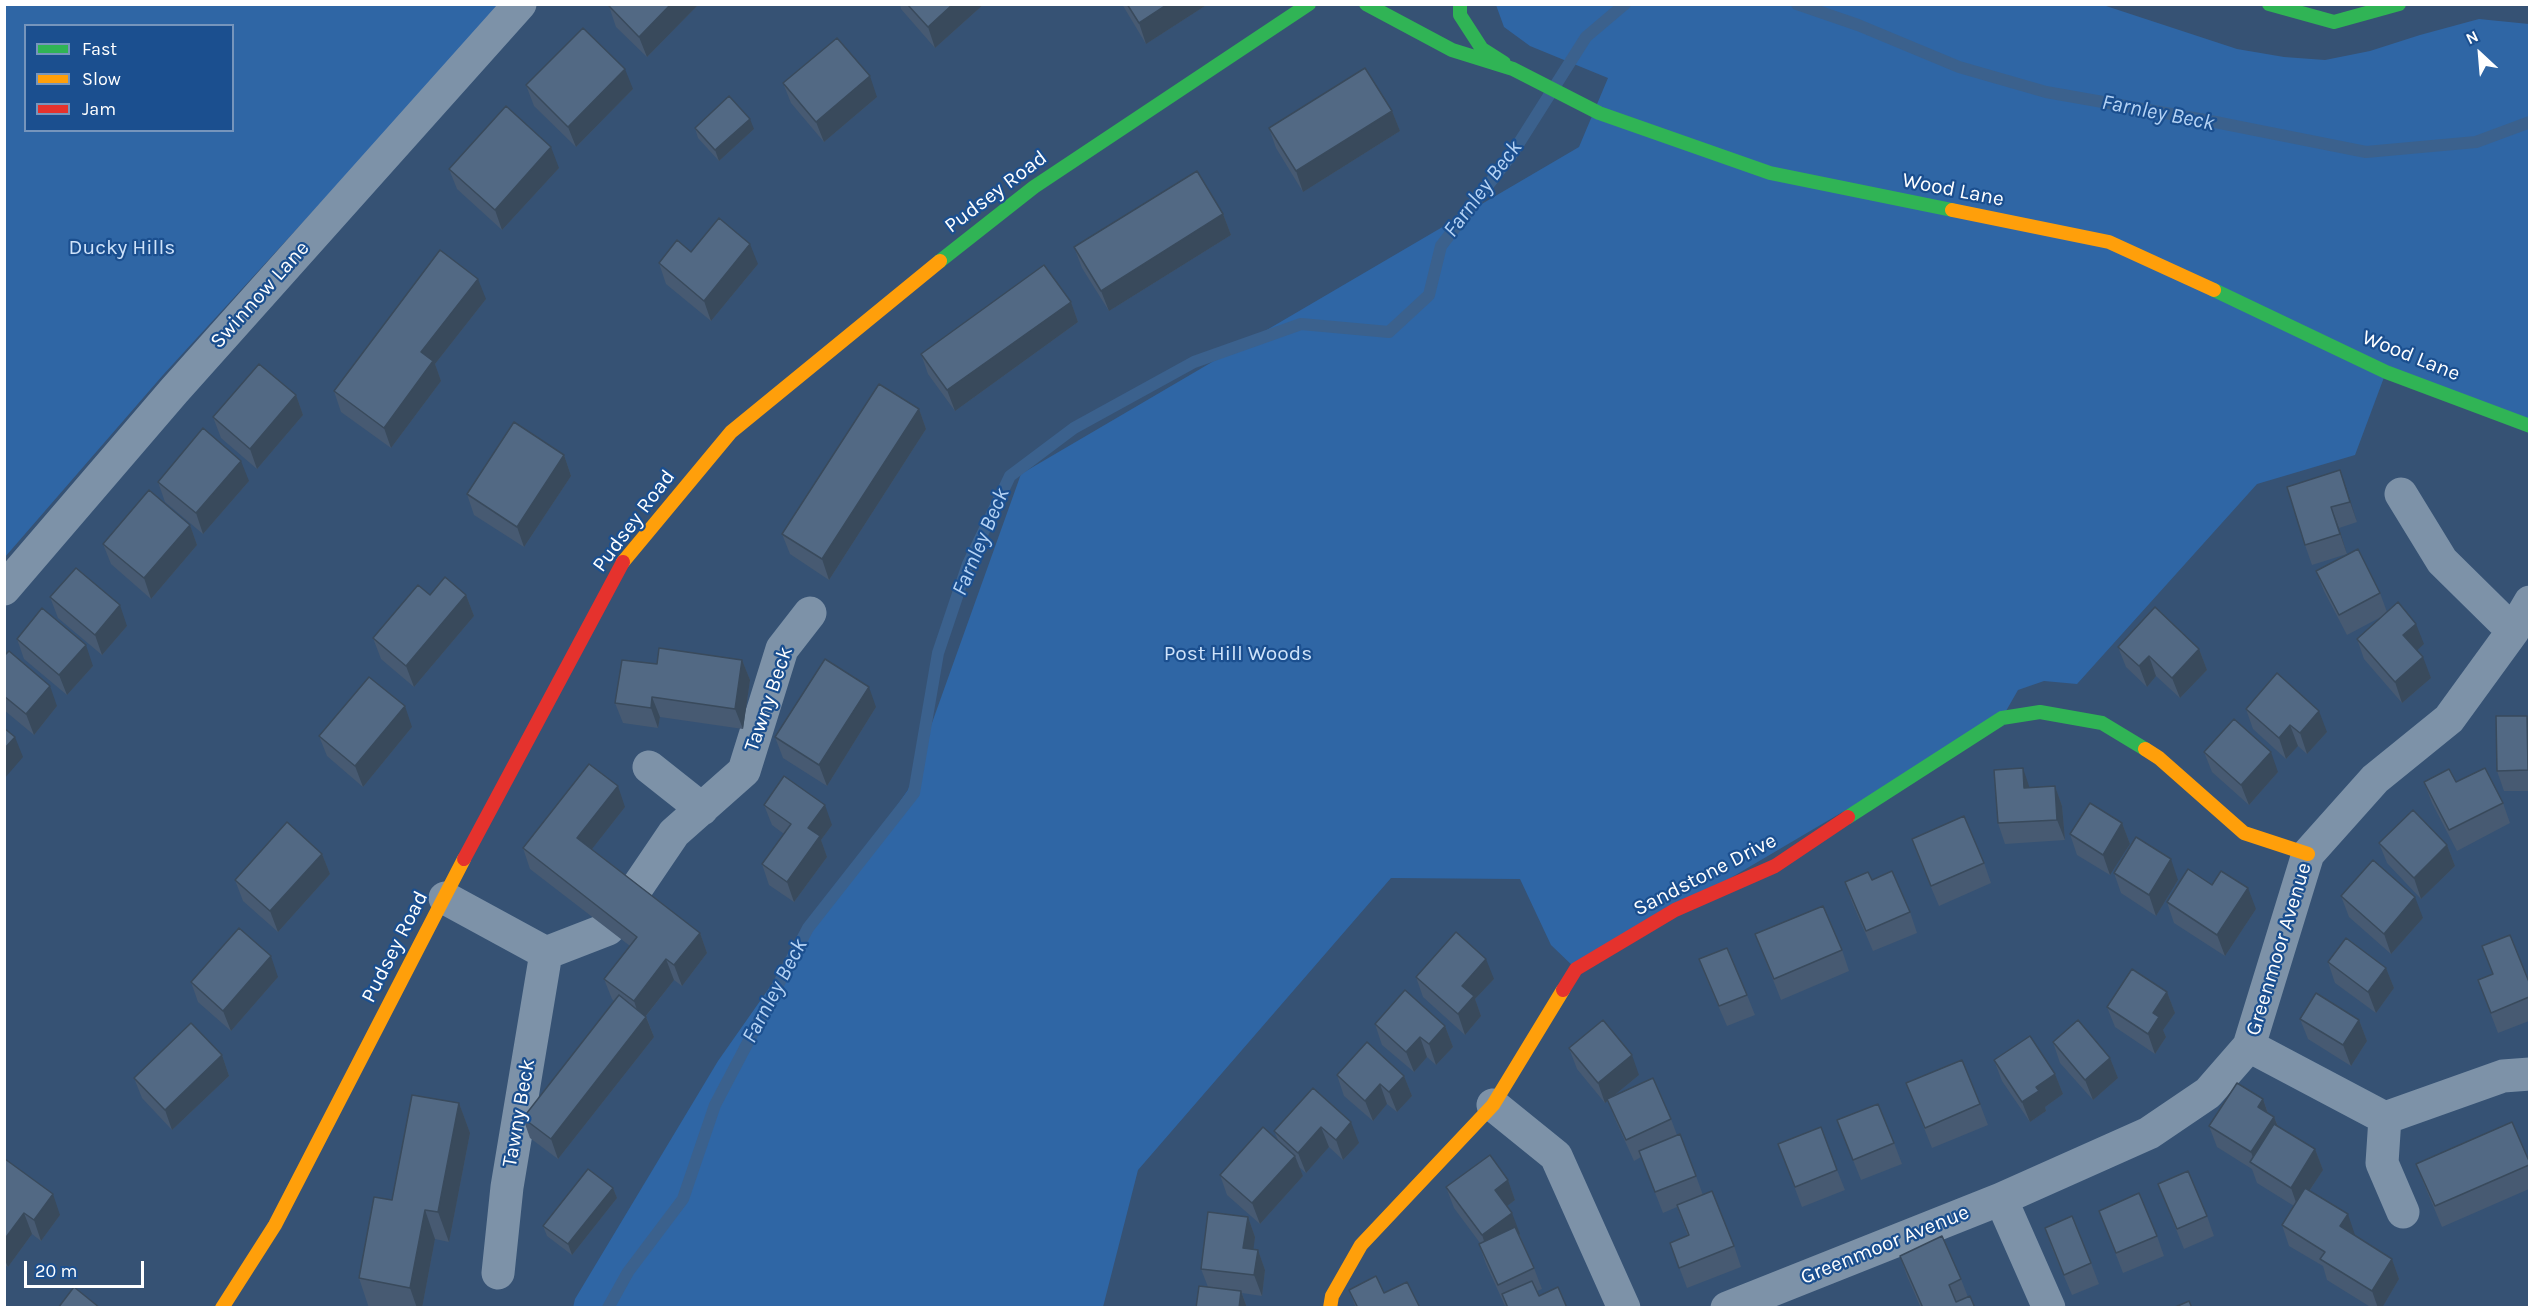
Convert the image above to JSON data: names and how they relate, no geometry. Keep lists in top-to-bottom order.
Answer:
{
  "streets": {
    "main road": ["Wood Lane", "Pudsey Road", "Sandstone Drive"],
    "street": ["Swinnow Lane", "Tawny Beck", "Greenmoor Avenue"]
  },
  "crossings": [
    ["Sandstone Drive", "Greenmoor Avenue"]
  ],
  "water": ["Farnley Beck"],
  "parks": ["Ducky Hills", "Post Hill Woods"],
  "legend": ["Fast", "Slow", "Jam"],
  "scale_bar": "20 m",
  "north": "top left"
}
